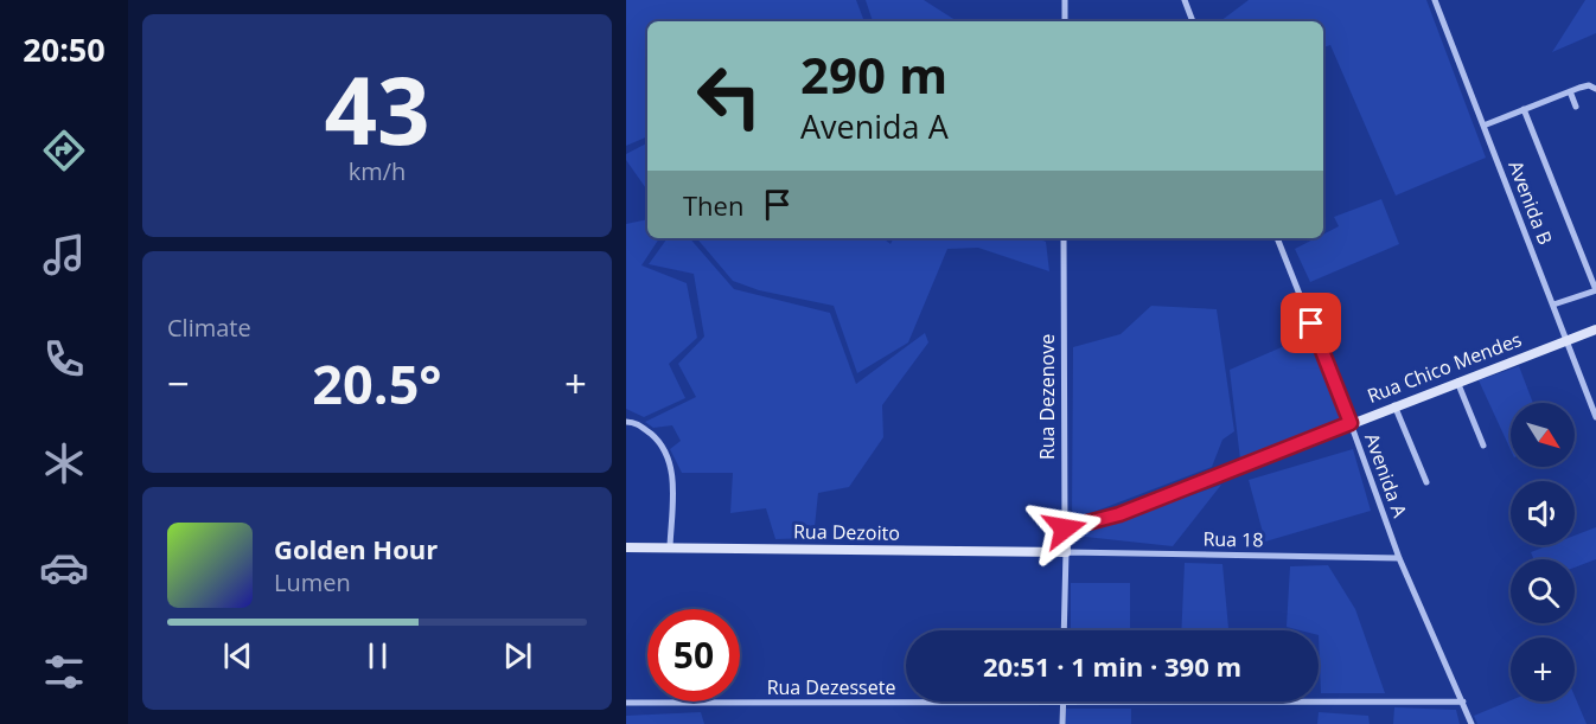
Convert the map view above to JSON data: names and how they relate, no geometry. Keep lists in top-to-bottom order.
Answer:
{
  "streets": {
    "main road": ["Rua Chico Mendes", "Rua Dezenove", "Rua Dezoito"],
    "street": [
      "Avenida B",
      "Avenida A",
      "Rua 18",
      "Rua Dezessete"
    ]
  },
  "crossings": [
    ["Avenida B", "Rua Chico Mendes"],
    ["Rua Chico Mendes", "Rua Dezenove"],
    ["Rua Chico Mendes", "Avenida A"],
    ["Rua Dezenove", "Rua Dezoito"],
    ["Rua Dezenove", "Rua 18"],
    ["Avenida A", "Rua 18"],
    ["Avenida A", "Rua Dezessete"],
    ["Rua Dezoito", "Rua 18"]
  ],
  "north": "bottom right",
  "page": {
    "tabs": "20:50",
    "tile": [
      ["43", "km/h"],
      "Climate"
    ],
    "turn": ["290 m", "Avenida A"],
    "then": "Then",
    "heat": ["−", "20.5°", "+"],
    "map_buttons": "+",
    "song": ["Golden Hour", "Lumen"],
    "limit": "50",
    "trip": "20:51 · 1 min · 390 m"
  }
}
